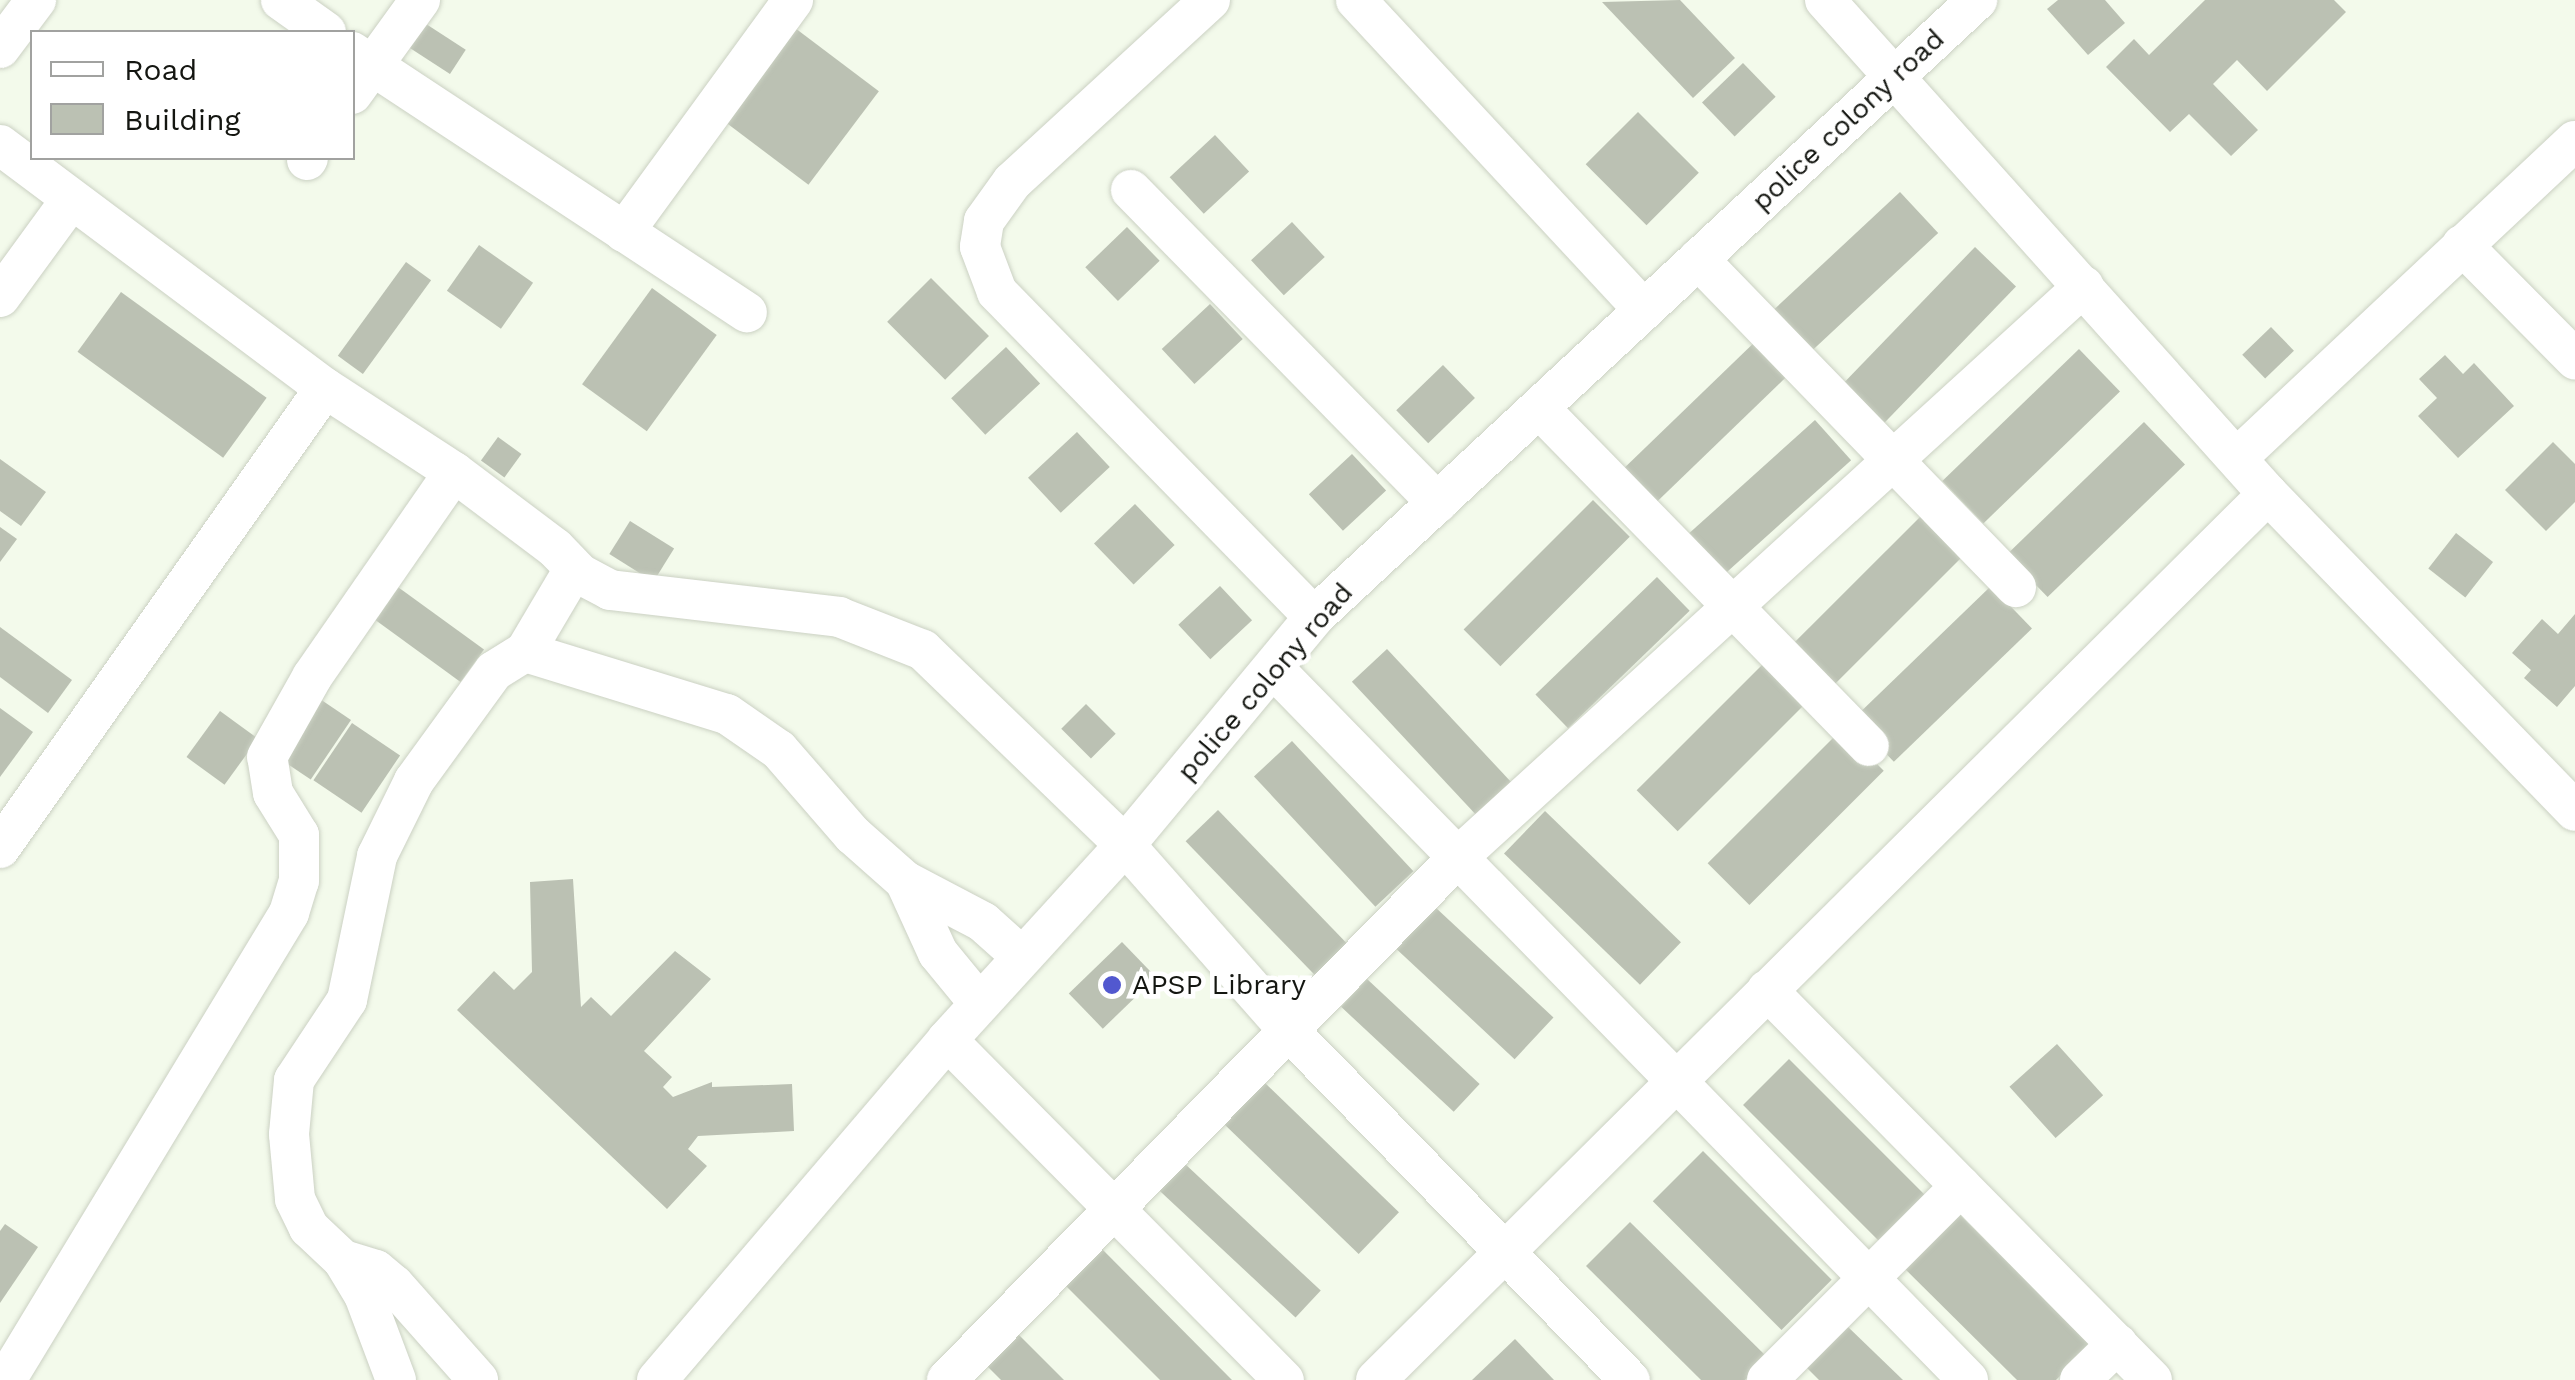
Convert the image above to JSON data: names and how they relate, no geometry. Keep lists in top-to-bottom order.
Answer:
{
  "streets": {
    "street": ["police colony road"]
  },
  "places": ["APSP Library"],
  "legend": ["Road", "Building"]
}
